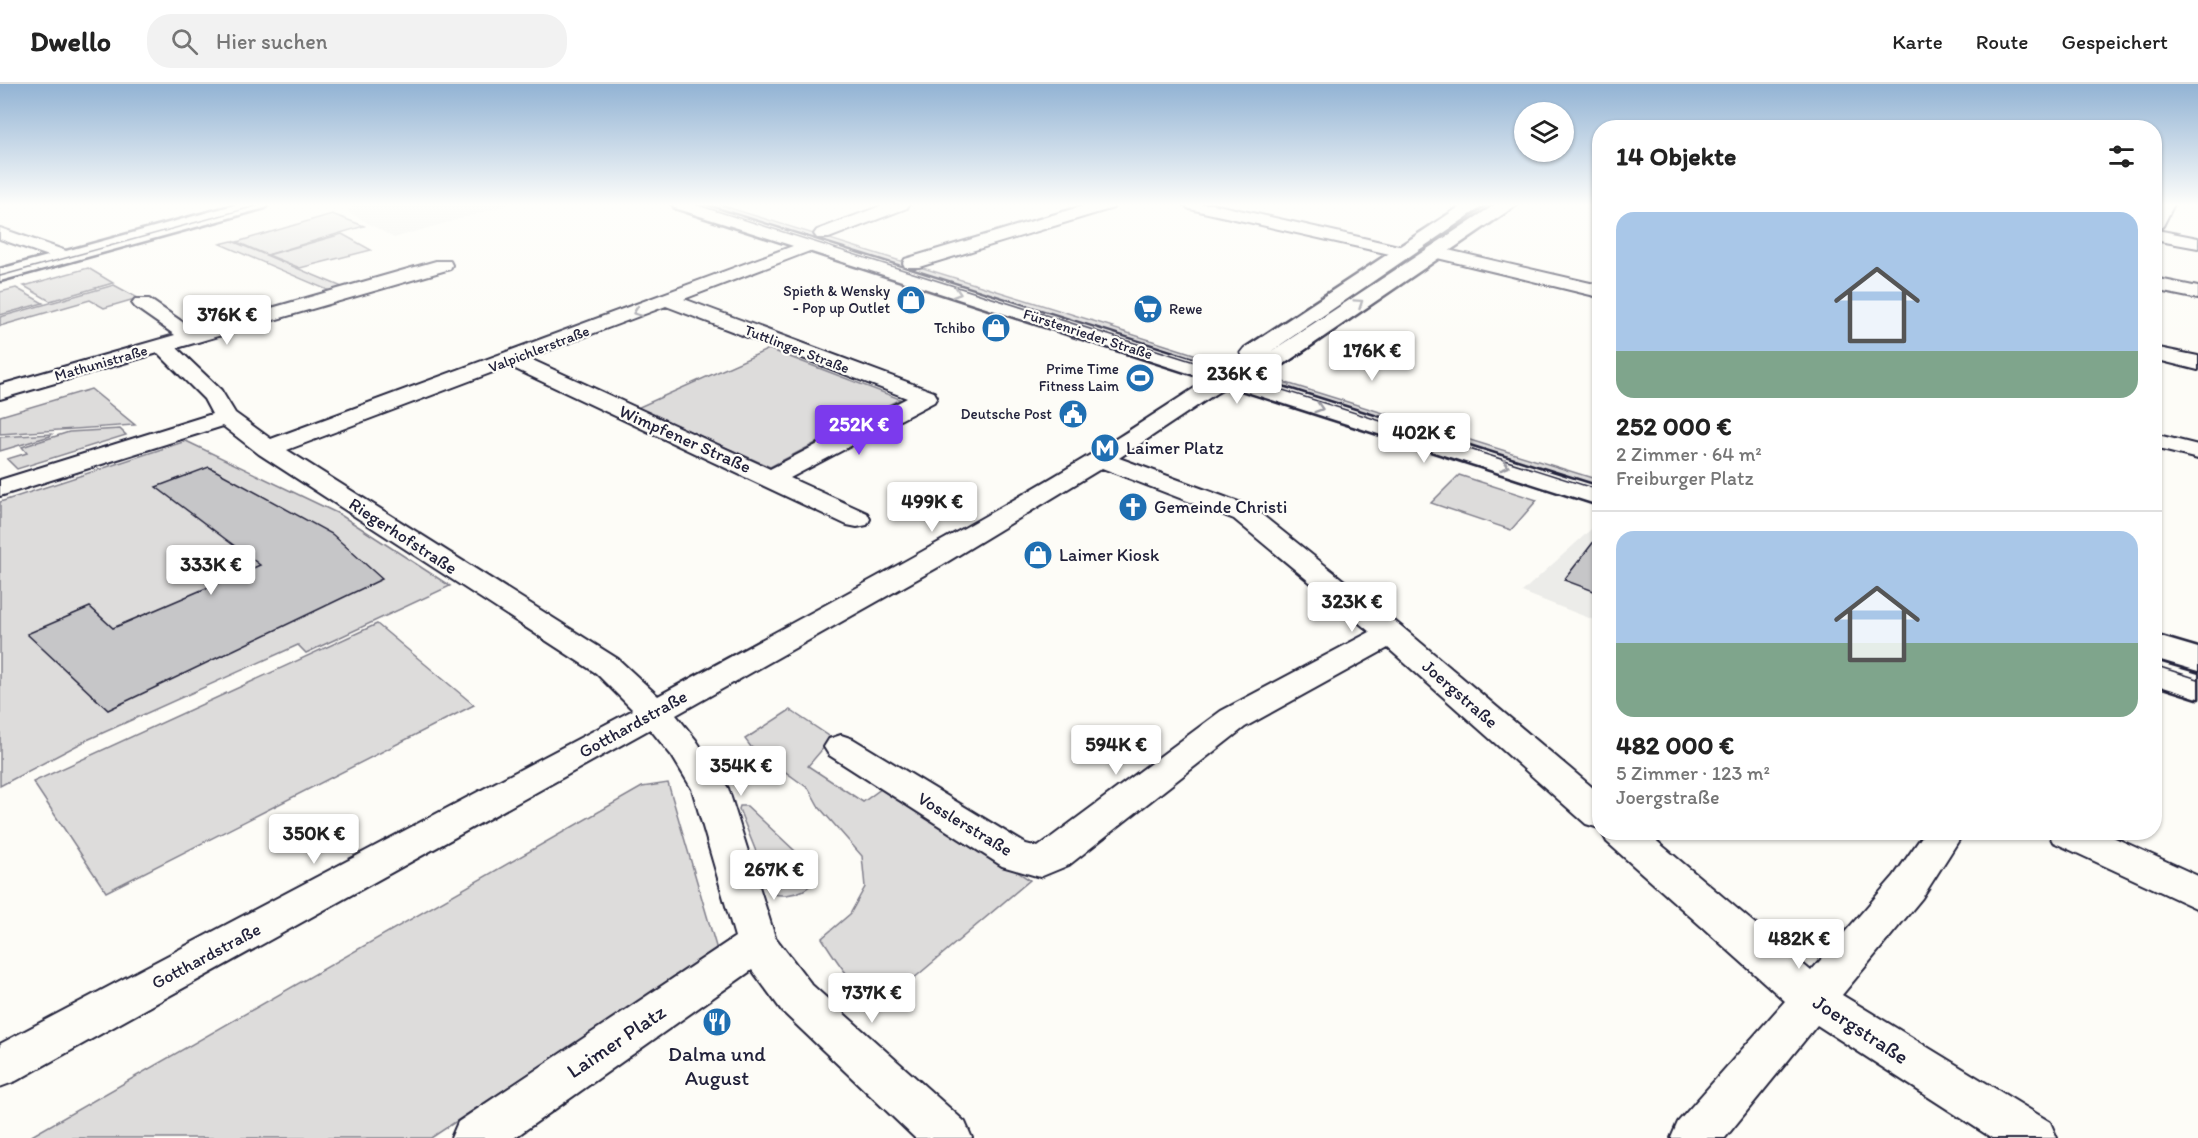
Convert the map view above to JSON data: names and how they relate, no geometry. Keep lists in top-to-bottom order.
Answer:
{
  "streets": {
    "main road": ["Fürstenrieder Straße", "Gotthardstraße"],
    "street": [
      "Valpichlerstraße",
      "Tuttlinger Straße",
      "Mathunistraße",
      "Wimpfener Straße",
      "Riegerhofstraße",
      "Joergstraße",
      "Vosslerstraße",
      "Laimer Platz"
    ]
  },
  "crossings": [
    ["Fürstenrieder Straße", "Gotthardstraße"],
    ["Valpichlerstraße", "Tuttlinger Straße"],
    ["Valpichlerstraße", "Wimpfener Straße"],
    ["Valpichlerstraße", "Riegerhofstraße"],
    ["Tuttlinger Straße", "Wimpfener Straße"],
    ["Mathunistraße", "Riegerhofstraße"],
    ["Riegerhofstraße", "Gotthardstraße"],
    ["Riegerhofstraße", "Laimer Platz"],
    ["Joergstraße", "Gotthardstraße"],
    ["Joergstraße", "Vosslerstraße"]
  ],
  "places": {
    "shop": ["Spieth & Wensky - Pop up Outlet", "Tchibo", "Laimer Kiosk"],
    "supermarket": ["Rewe"],
    "sports": ["Prime Time Fitness Laim"],
    "public building": ["Deutsche Post"],
    "metro station": ["Laimer Platz"],
    "church": ["Gemeinde Christi"],
    "restaurant": ["Dalma und August"]
  },
  "page": {
    "header": "Dwello",
    "search": "Hier suchen",
    "nav": ["Karte", "Route", "Gespeichert"],
    "heading": "14 Objekte",
    "list": [
      {
        "name": "252 000 €",
        "note": "2 Zimmer · 64 m² · Freiburger Platz"
      },
      {
        "name": "482 000 €",
        "note": "5 Zimmer · 123 m² · Joergstraße"
      }
    ],
    "price": [
      "376K €",
      "176K €",
      "236K €",
      "252K €",
      "402K €",
      "499K €",
      "333K €",
      "323K €",
      "594K €",
      "354K €",
      "350K €",
      "267K €",
      "482K €",
      "737K €"
    ]
  }
}
